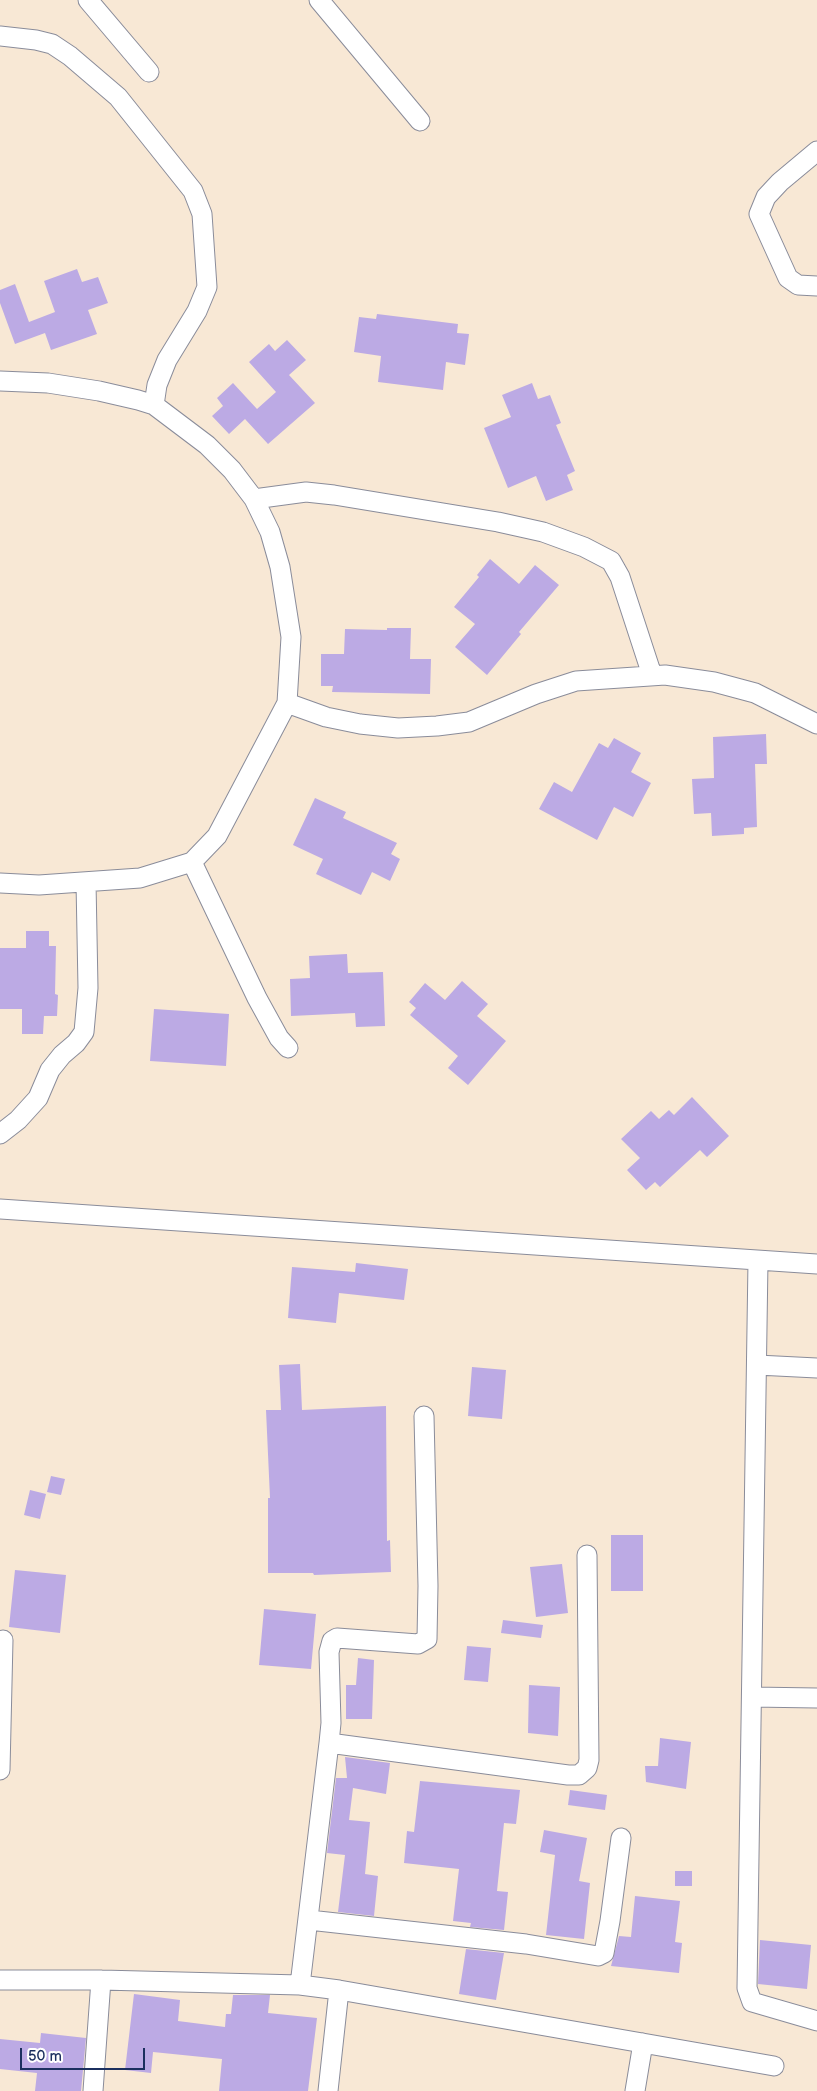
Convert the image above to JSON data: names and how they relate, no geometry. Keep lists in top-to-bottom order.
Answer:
{
  "scale_bar": "50 m"
}
